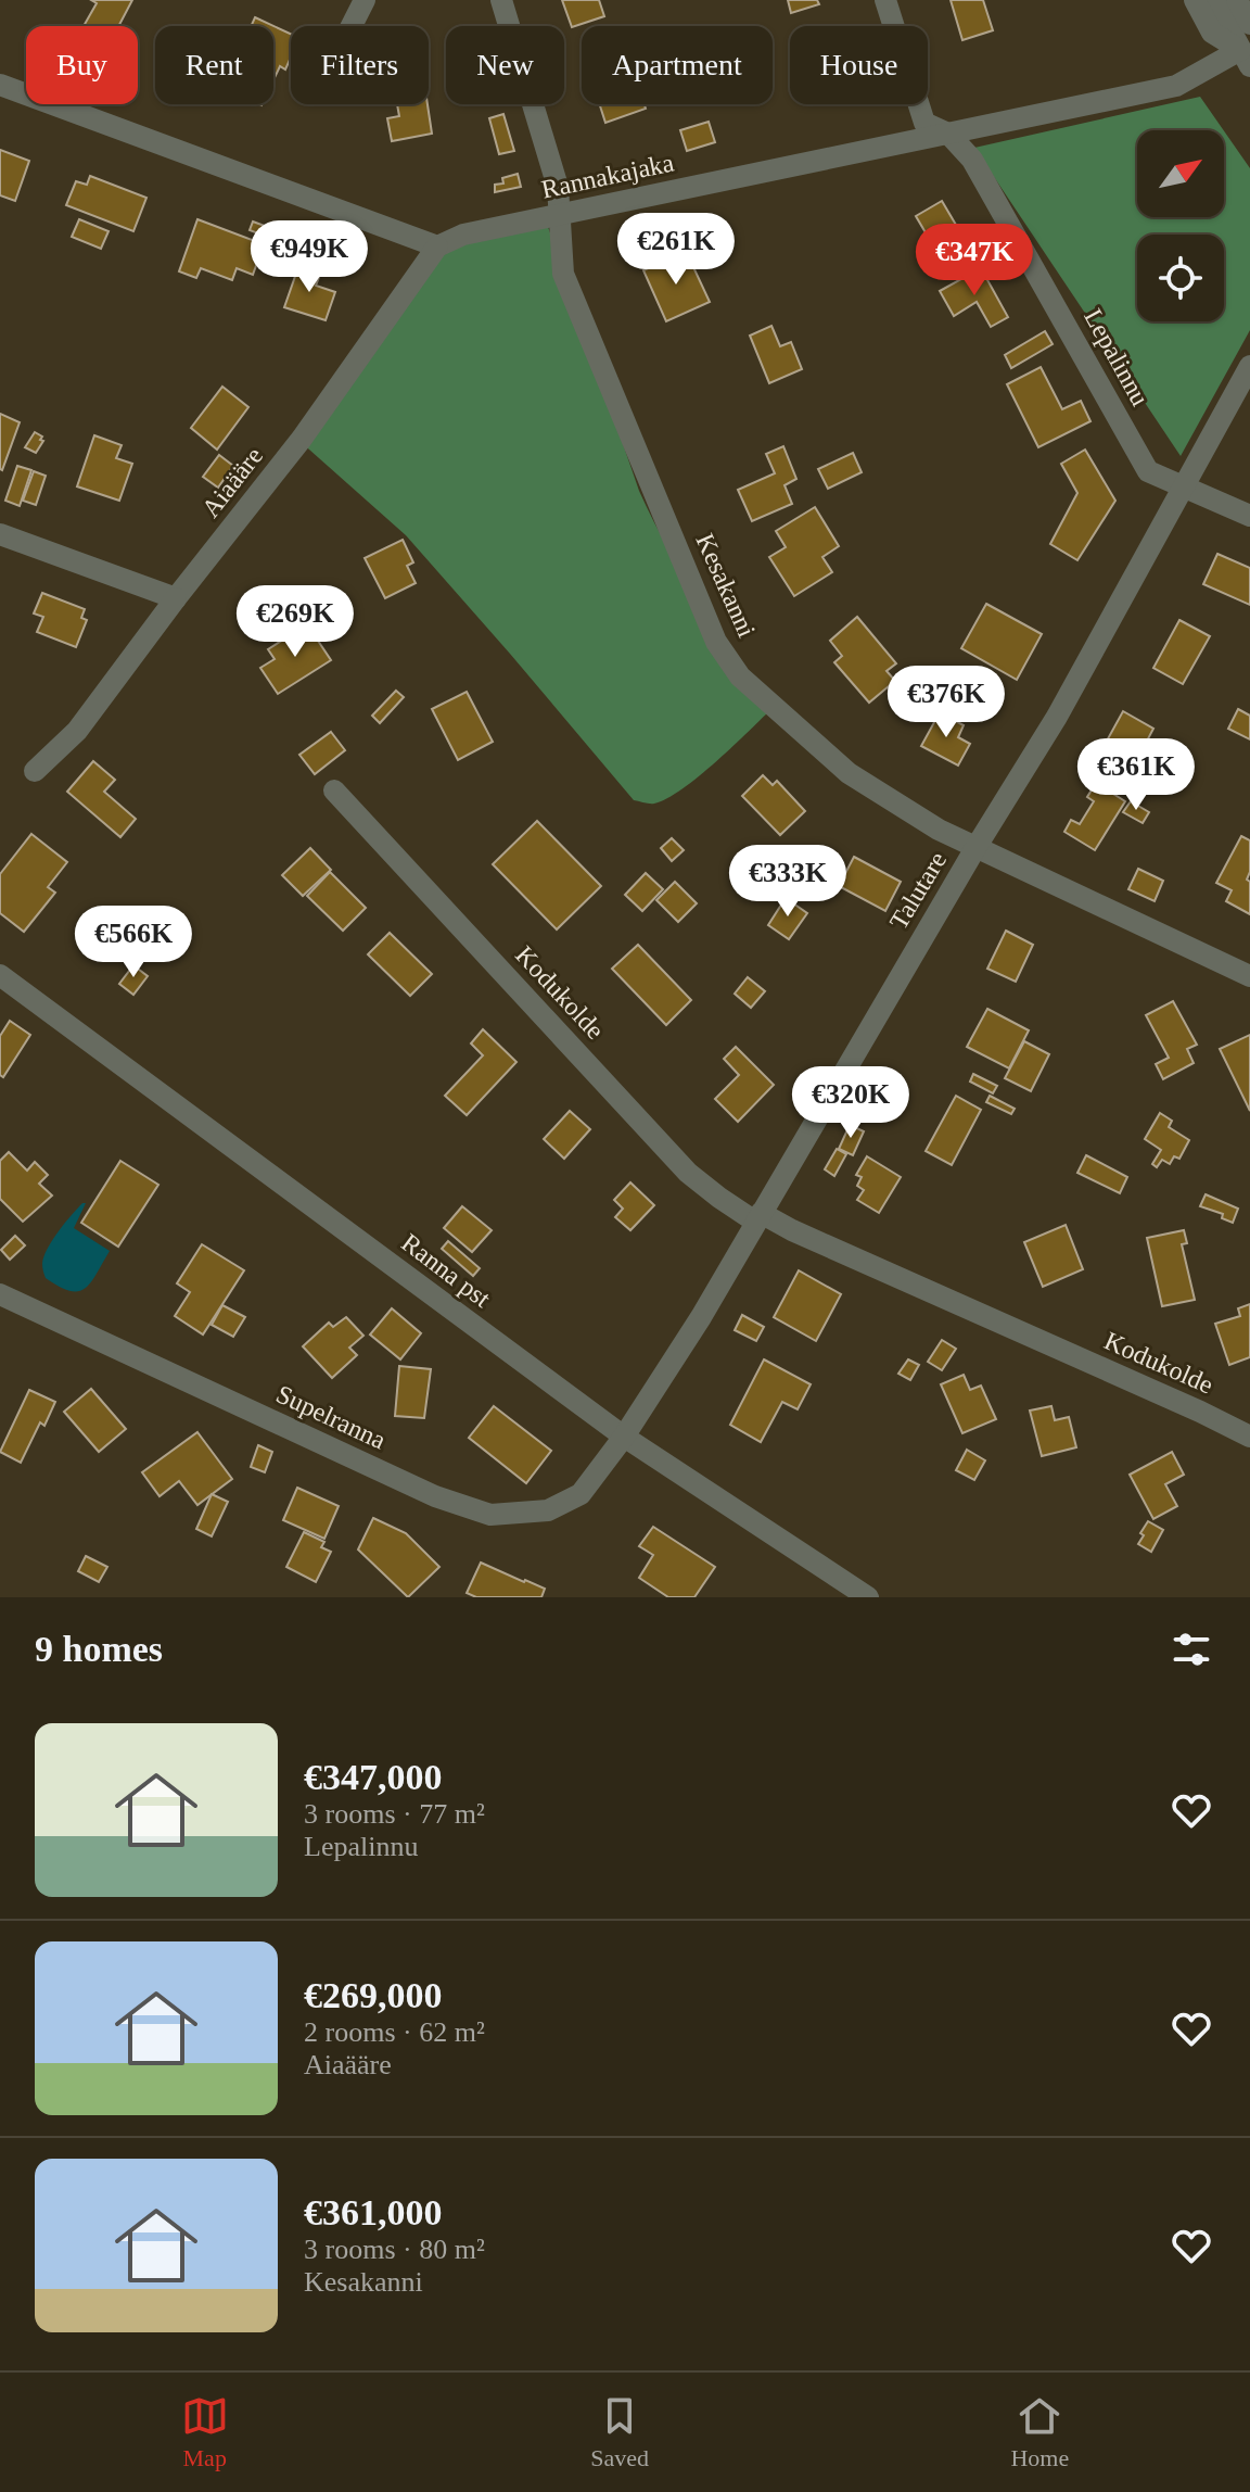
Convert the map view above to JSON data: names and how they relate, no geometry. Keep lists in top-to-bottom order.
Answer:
{
  "streets": {
    "street": [
      "Rannakajaka",
      "Lepalinnu",
      "Aiaääre",
      "Kesakanni",
      "Talutare",
      "Kodukolde",
      "Ranna pst",
      "Supelranna"
    ]
  },
  "crossings": [
    ["Rannakajaka", "Lepalinnu"],
    ["Rannakajaka", "Aiaääre"],
    ["Rannakajaka", "Kesakanni"],
    ["Lepalinnu", "Talutare"],
    ["Kesakanni", "Talutare"],
    ["Talutare", "Kodukolde"],
    ["Talutare", "Ranna pst"],
    ["Talutare", "Supelranna"],
    ["Ranna pst", "Supelranna"]
  ],
  "north": "top right",
  "page": {
    "chip": [
      "Buy",
      "Rent",
      "Filters",
      "New",
      "Apartment",
      "House"
    ],
    "price": [
      "€261K",
      "€949K",
      "€347K",
      "€269K",
      "€376K",
      "€361K",
      "€333K",
      "€566K",
      "€320K"
    ],
    "heading": "9 homes",
    "list": [
      {
        "name": "€347,000",
        "note": "3 rooms · 77 m² · Lepalinnu"
      },
      {
        "name": "€269,000",
        "note": "2 rooms · 62 m² · Aiaääre"
      },
      {
        "name": "€361,000",
        "note": "3 rooms · 80 m² · Kesakanni"
      }
    ],
    "tabs": ["Map", "Saved", "Home"]
  }
}
